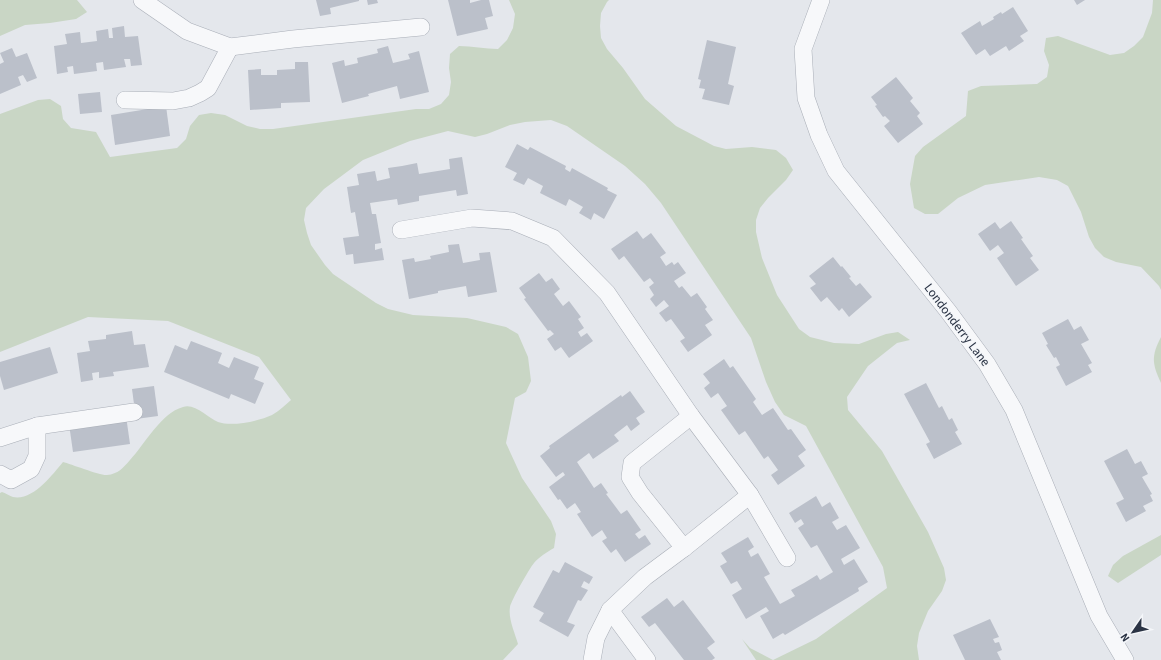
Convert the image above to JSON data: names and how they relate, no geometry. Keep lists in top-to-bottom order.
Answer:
{
  "streets": {
    "street": ["Londonderry Lane"]
  },
  "north": "bottom left"
}
